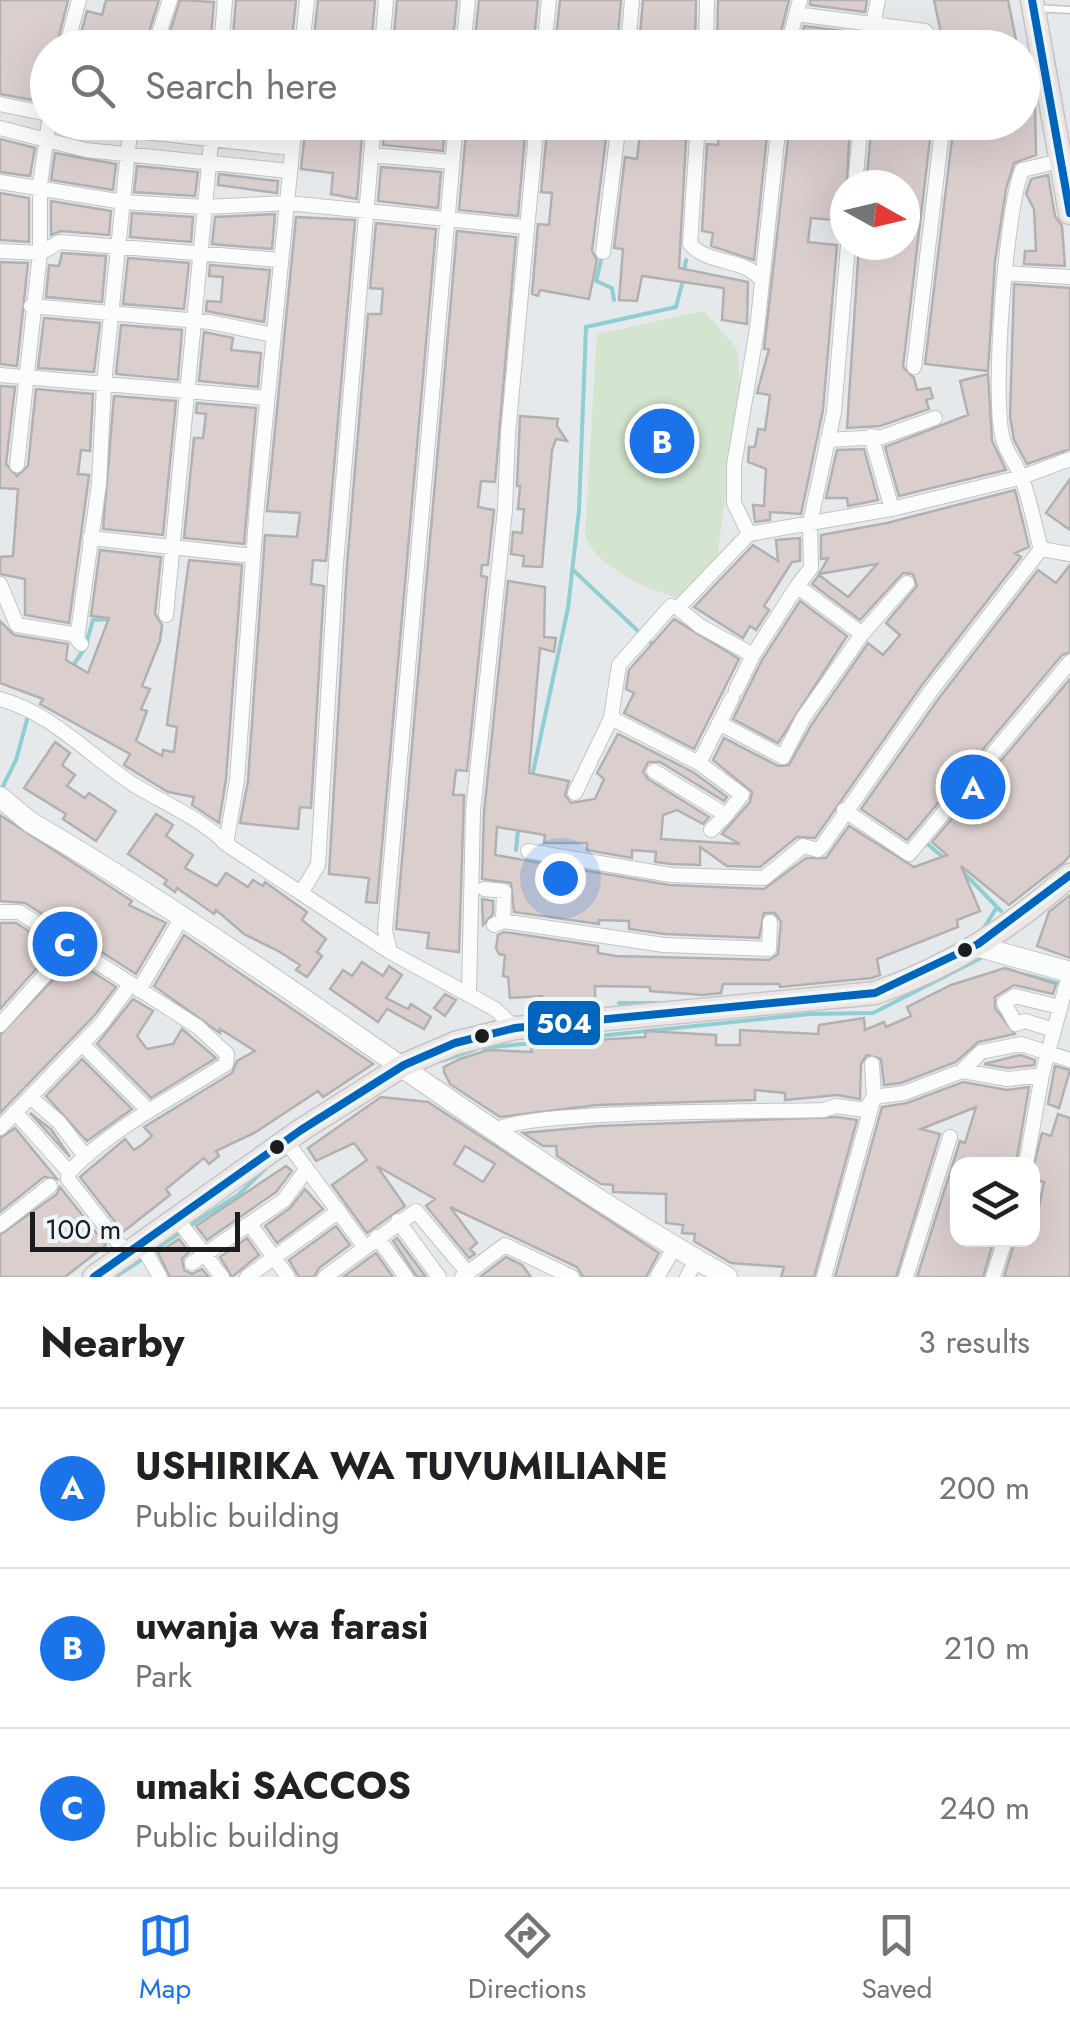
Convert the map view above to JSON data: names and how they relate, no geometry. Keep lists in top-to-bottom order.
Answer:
{
  "lines": ["transit line 504"],
  "scale_bar": "100 m",
  "north": "right",
  "page": {
    "search": "Search here",
    "pins": ["B", "A", "C"],
    "scale": "100 m",
    "heading": ["Nearby", "3 results"],
    "list": [
      {
        "mark": "A",
        "name": "USHIRIKA WA TUVUMILIANE",
        "note": "Public building",
        "value": "200 m"
      },
      {
        "mark": "B",
        "name": "uwanja wa farasi",
        "note": "Park",
        "value": "210 m"
      },
      {
        "mark": "C",
        "name": "umaki SACCOS",
        "note": "Public building",
        "value": "240 m"
      }
    ],
    "nav": ["Map", "Directions", "Saved"]
  }
}
